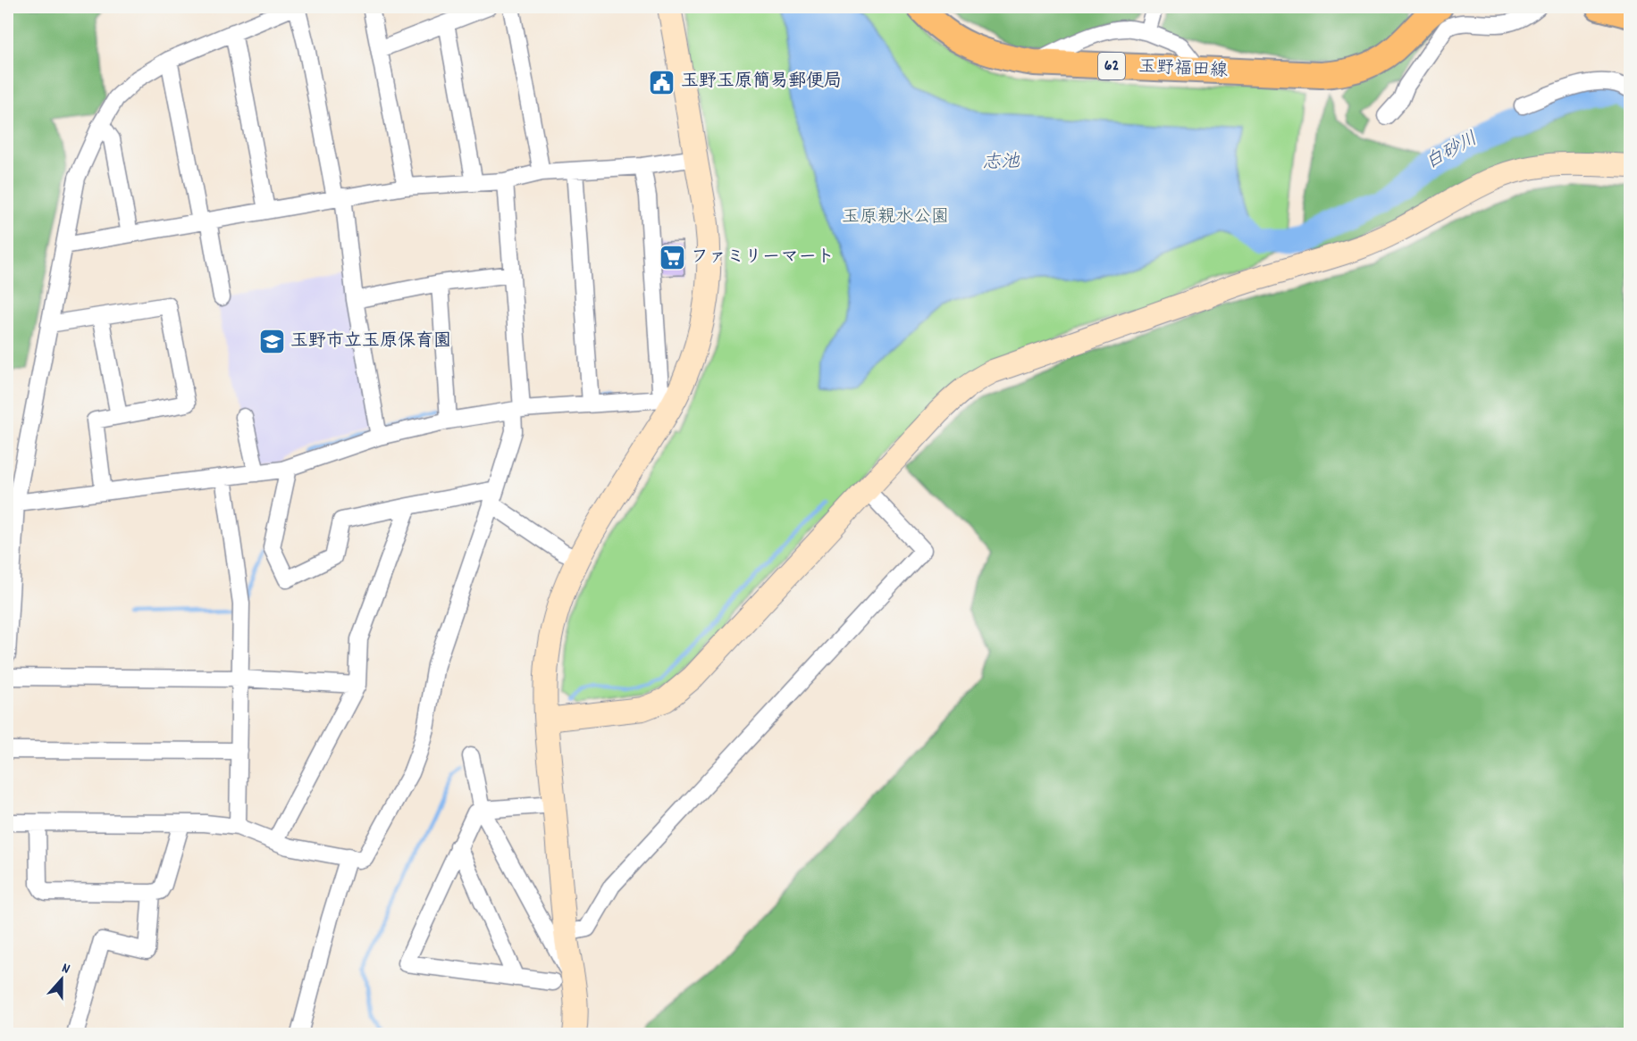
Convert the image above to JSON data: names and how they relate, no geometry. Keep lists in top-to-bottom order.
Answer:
{
  "streets": {
    "main road": ["62", "玉野福田線"]
  },
  "water": ["白砂川", "志池"],
  "parks": ["玉原親水公園"],
  "places": {
    "public building": ["玉野玉原簡易郵便局"],
    "supermarket": ["ファミリーマート"],
    "school or university": ["玉野市立玉原保育園"]
  },
  "north": "top"
}
